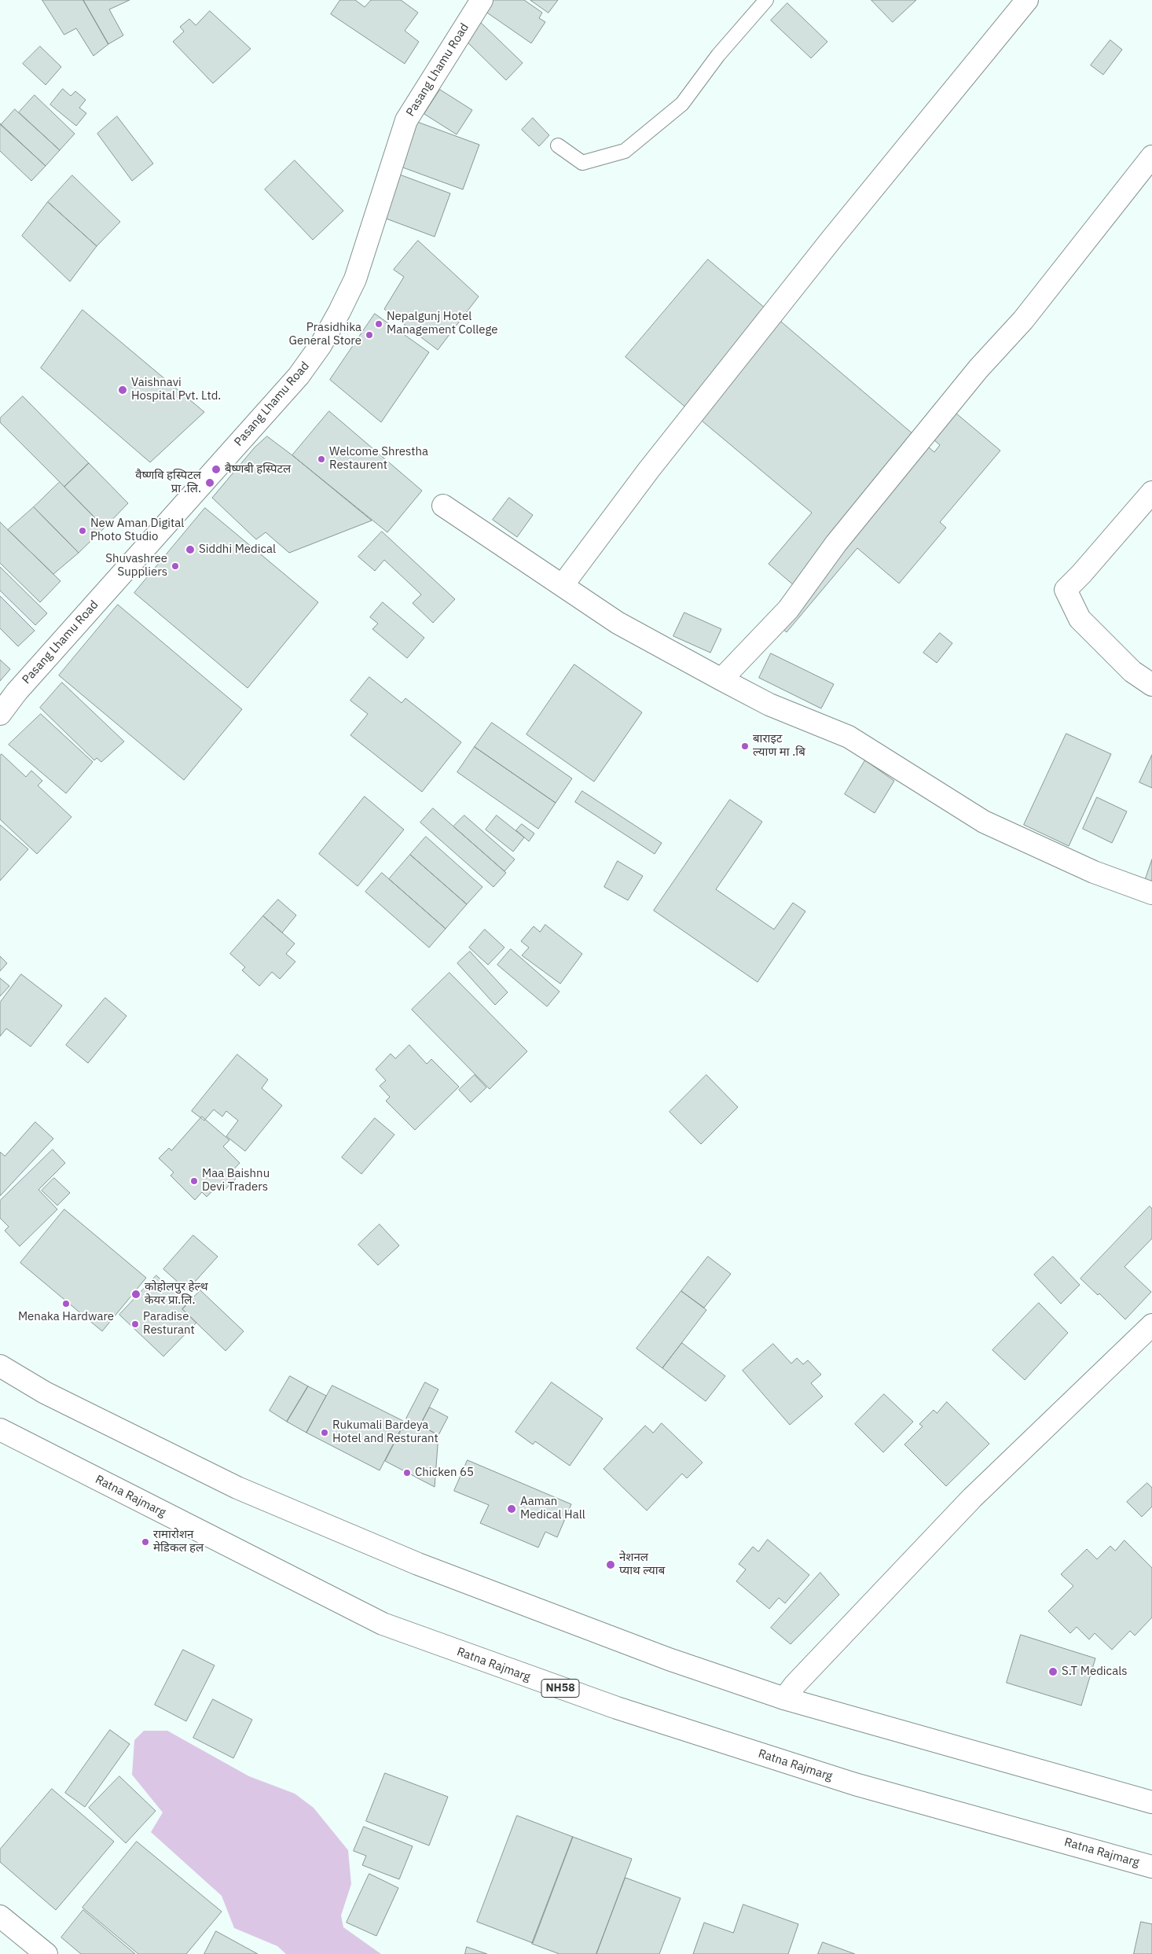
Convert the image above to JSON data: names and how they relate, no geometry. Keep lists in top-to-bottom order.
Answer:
{
  "streets": {
    "main road": ["Pasang Lhamu Road", "Ratna Rajmarg", "NH58"]
  },
  "places": [
    "Nepalgunj Hotel Management College",
    "Prasidhika General Store",
    "Vaishnavi Hospital Pvt. Ltd.",
    "Welcome Shrestha Restaurent",
    "बैष्णबी हस्पिटल",
    "वैष्णवि हस्पिटल प्रा .लि.",
    "New Aman Digital Photo Studio",
    "Siddhi Medical",
    "Shuvashree Suppliers",
    "बाराइट ल्याण मा .बि",
    "Maa Baishnu Devi Traders",
    "काेहाेलपुर हेल्थ केयर प्रा.लि.",
    "Menaka Hardware",
    "Paradise Resturant",
    "Rukumali Bardeya Hotel and Resturant",
    "Chicken 65",
    "Aaman Medical Hall",
    "रामारोशन मेडिकल हल",
    "नेशनल प्याथ ल्याब",
    "S.T Medicals"
  ]
}
